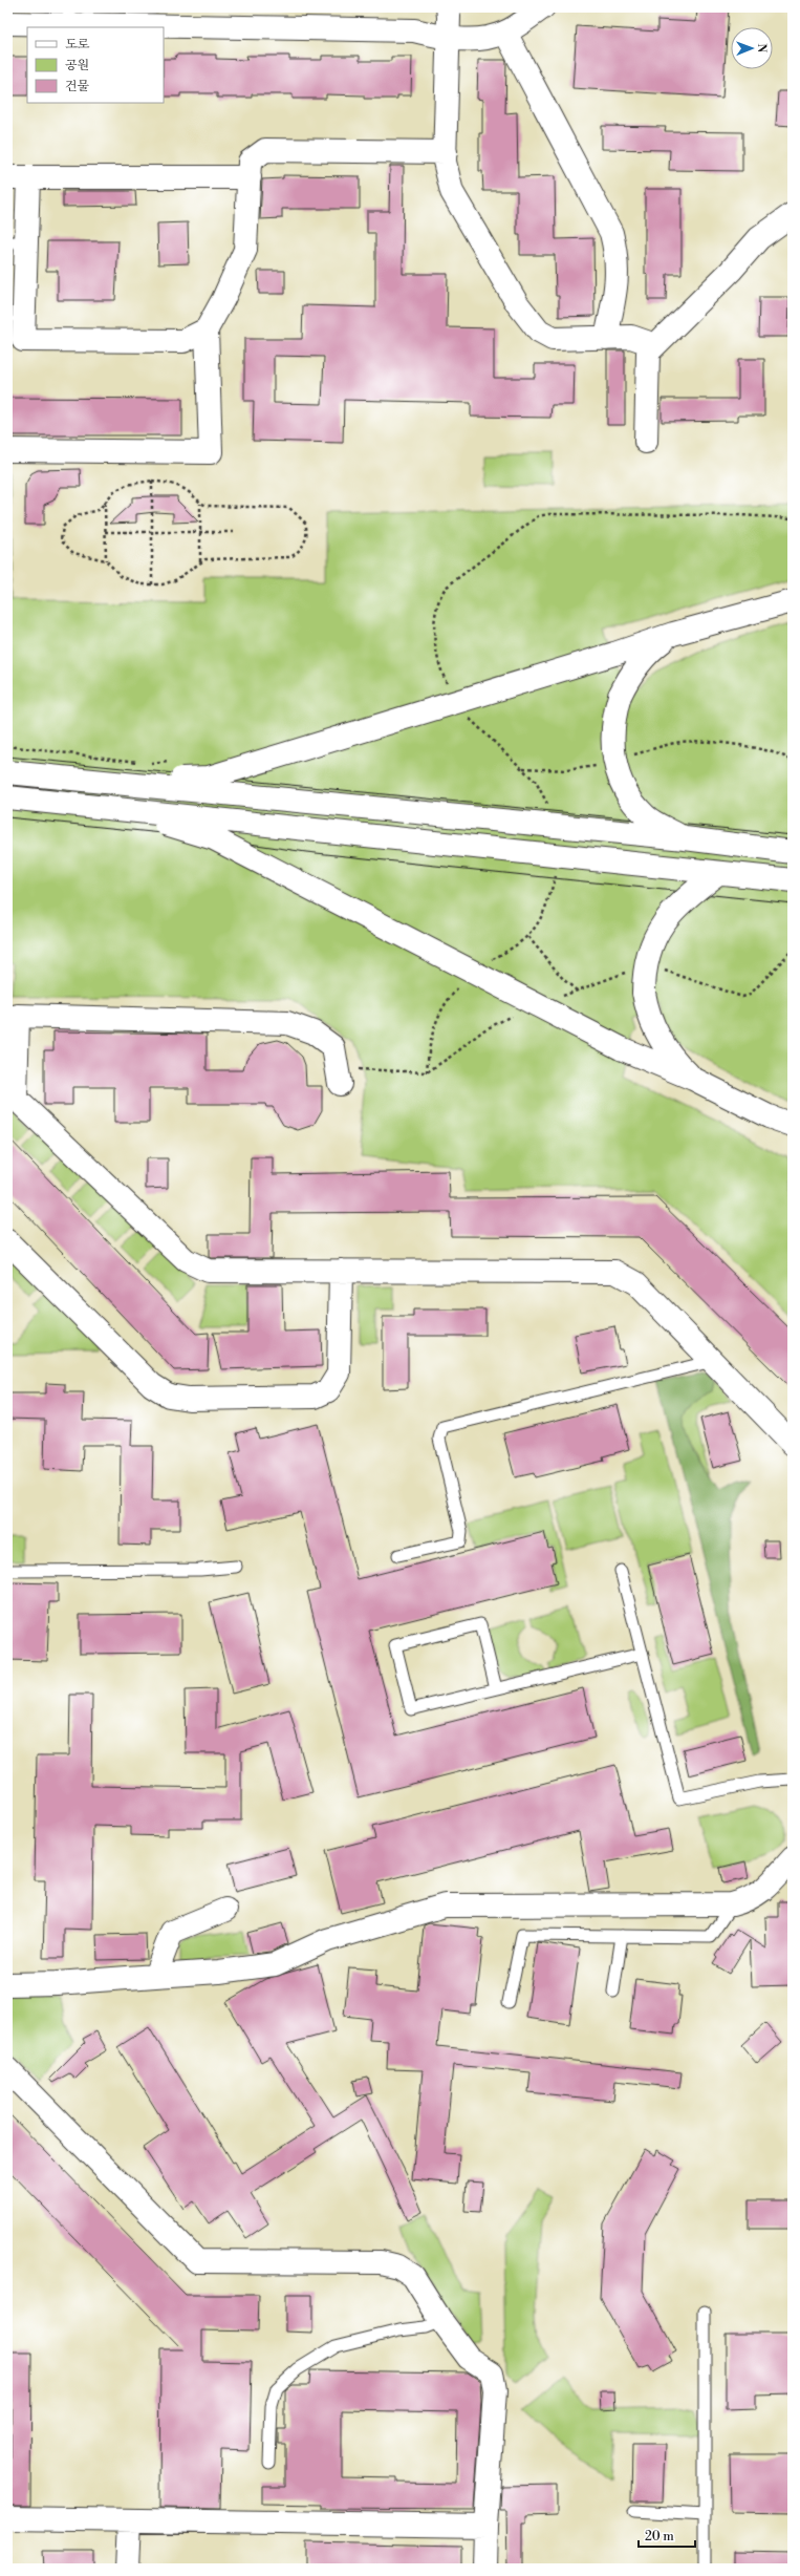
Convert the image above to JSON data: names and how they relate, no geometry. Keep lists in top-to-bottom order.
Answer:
{
  "legend": ["도로", "공원", "건물"],
  "scale_bar": "20 m",
  "north": "right"
}
